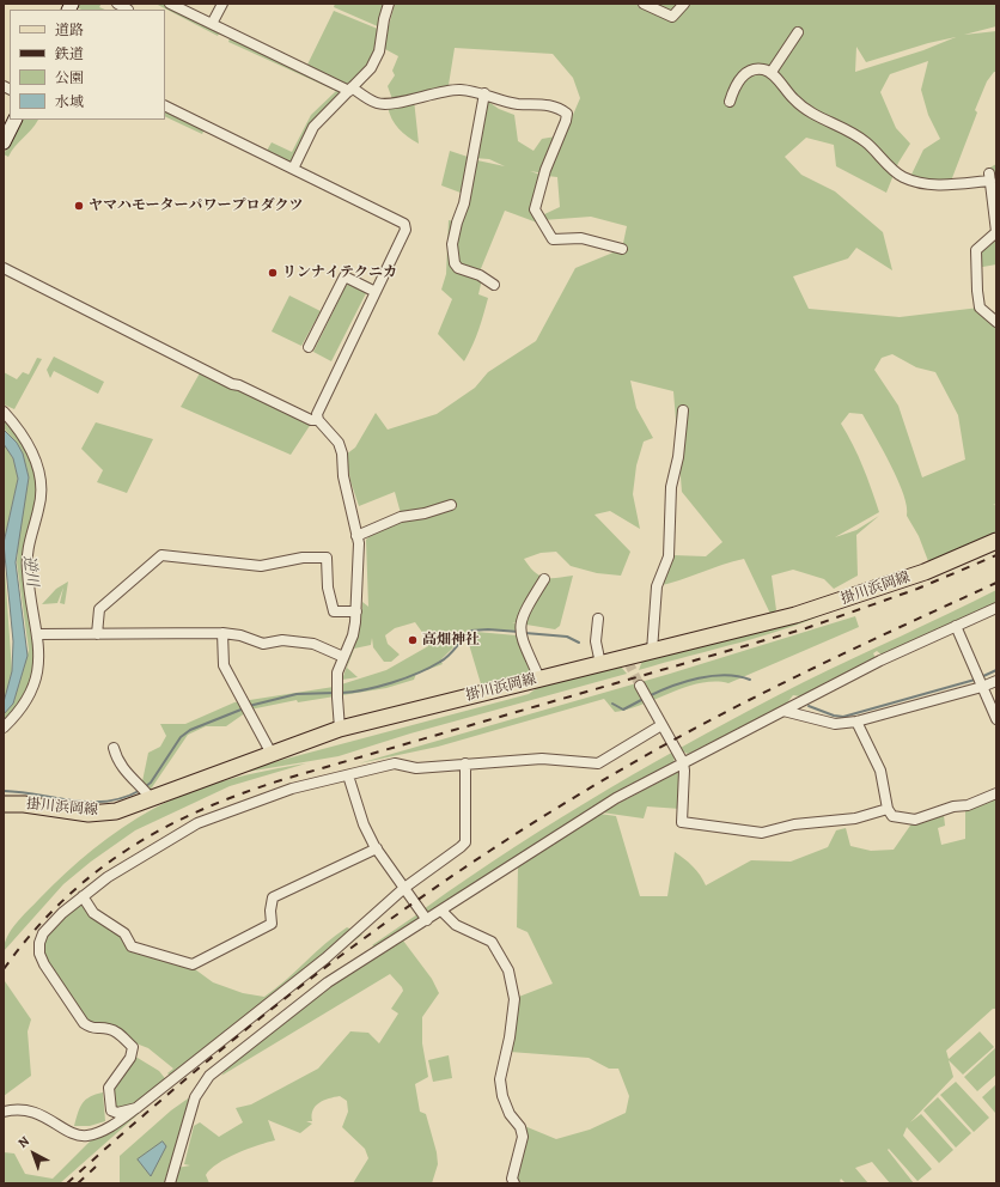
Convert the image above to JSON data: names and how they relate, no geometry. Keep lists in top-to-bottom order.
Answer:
{
  "streets": {
    "main road": ["掛川浜岡線"]
  },
  "water": ["逆川"],
  "places": ["ヤマハモーターパワープロダクツ", "リンナイテクニカ", "高畑神社"],
  "legend": [
    "道路",
    "鉄道",
    "公園",
    "水域"
  ],
  "north": "top left"
}
